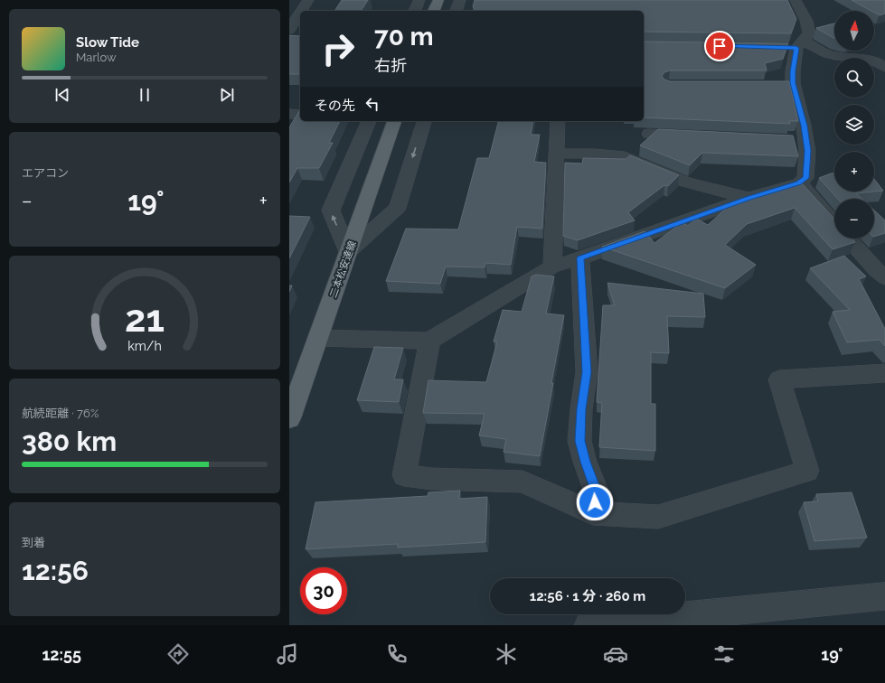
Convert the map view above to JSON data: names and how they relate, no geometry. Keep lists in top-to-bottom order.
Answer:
{
  "streets": {
    "main road": ["二本松安達線"]
  },
  "north": "top",
  "page": {
    "map_buttons": ["+", "−"],
    "turn": ["70 m", "右折"],
    "song": ["Slow Tide", "Marlow"],
    "then": "その先",
    "tile": [
      "エアコン",
      ["航続距離 · 76%", "380 km"],
      ["到着", "12:56"]
    ],
    "heat": ["−", "19°", "+"],
    "limit": "30",
    "trip": "12:56 · 1 分 · 260 m",
    "tabs": ["12:55", "19°"],
    "gauge": ["21", "km/h"]
  }
}
